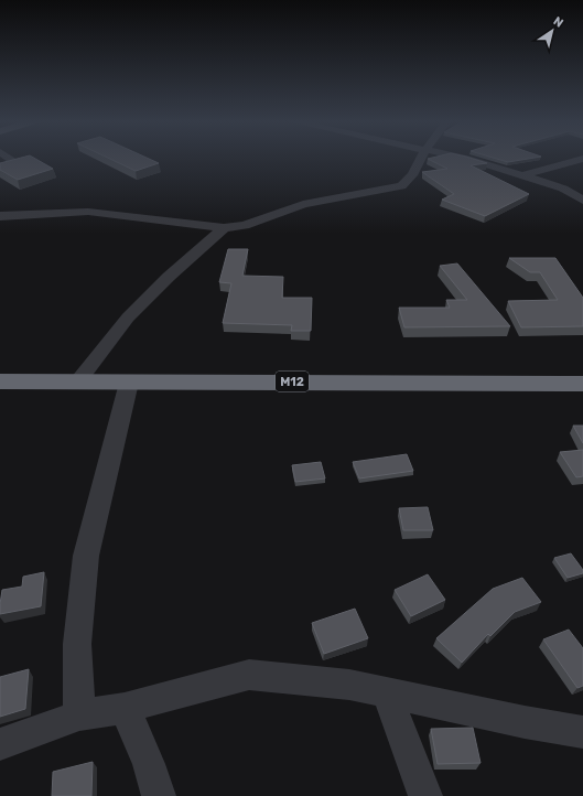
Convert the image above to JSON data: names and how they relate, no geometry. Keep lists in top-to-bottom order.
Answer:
{
  "streets": {
    "highway": ["M12"]
  },
  "north": "top right"
}
